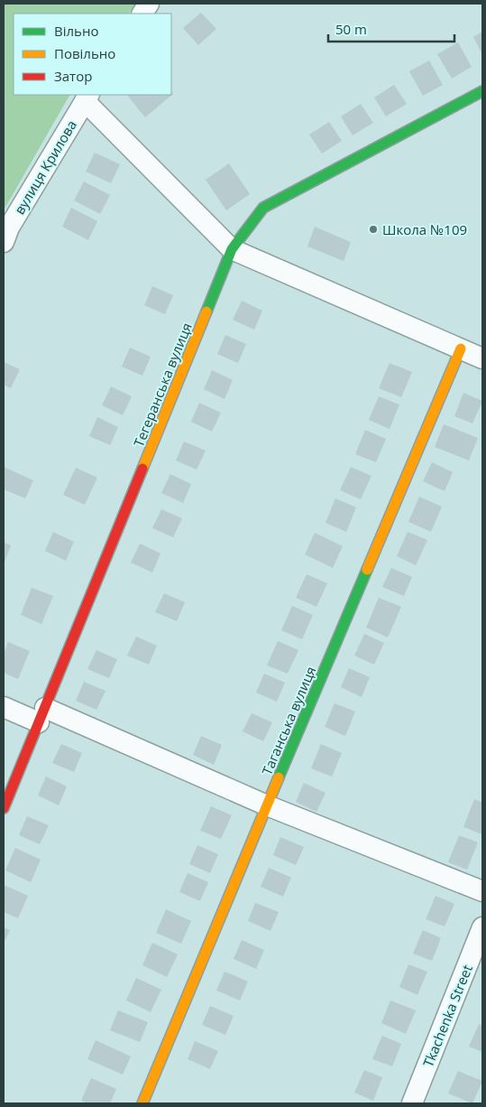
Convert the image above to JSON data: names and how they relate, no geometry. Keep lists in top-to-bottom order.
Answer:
{
  "streets": {
    "street": [
      "вулиця Крилова",
      "Тегеранська вулиця",
      "Таганська вулиця",
      "Tkachenka Street"
    ]
  },
  "places": ["Школа №109"],
  "legend": ["Вільно", "Повільно", "Затор"],
  "scale_bar": "50 m"
}
